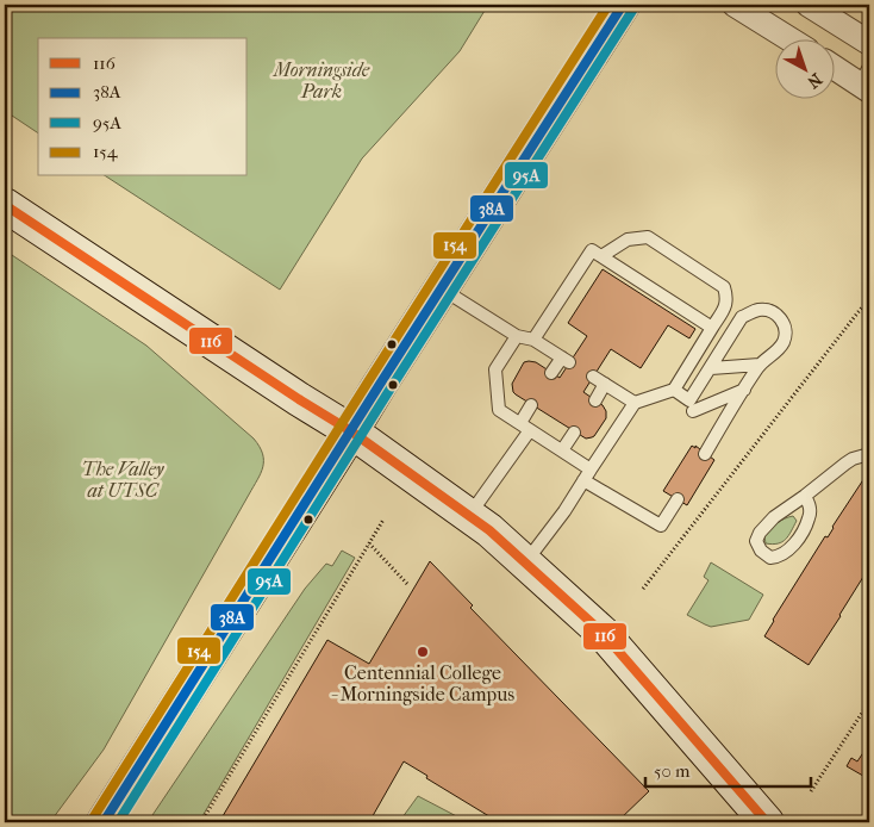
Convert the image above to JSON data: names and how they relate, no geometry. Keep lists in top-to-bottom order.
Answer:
{
  "parks": ["Morningside Park", "The Valley at UTSC"],
  "places": ["Centennial College - Morningside Campus"],
  "lines": [
    "transit line 38A",
    "transit line 154",
    "transit line 95A",
    "transit line 116"
  ],
  "legend": [
    "116",
    "38A",
    "95A",
    "154"
  ],
  "scale_bar": "50 m",
  "north": "bottom right"
}
